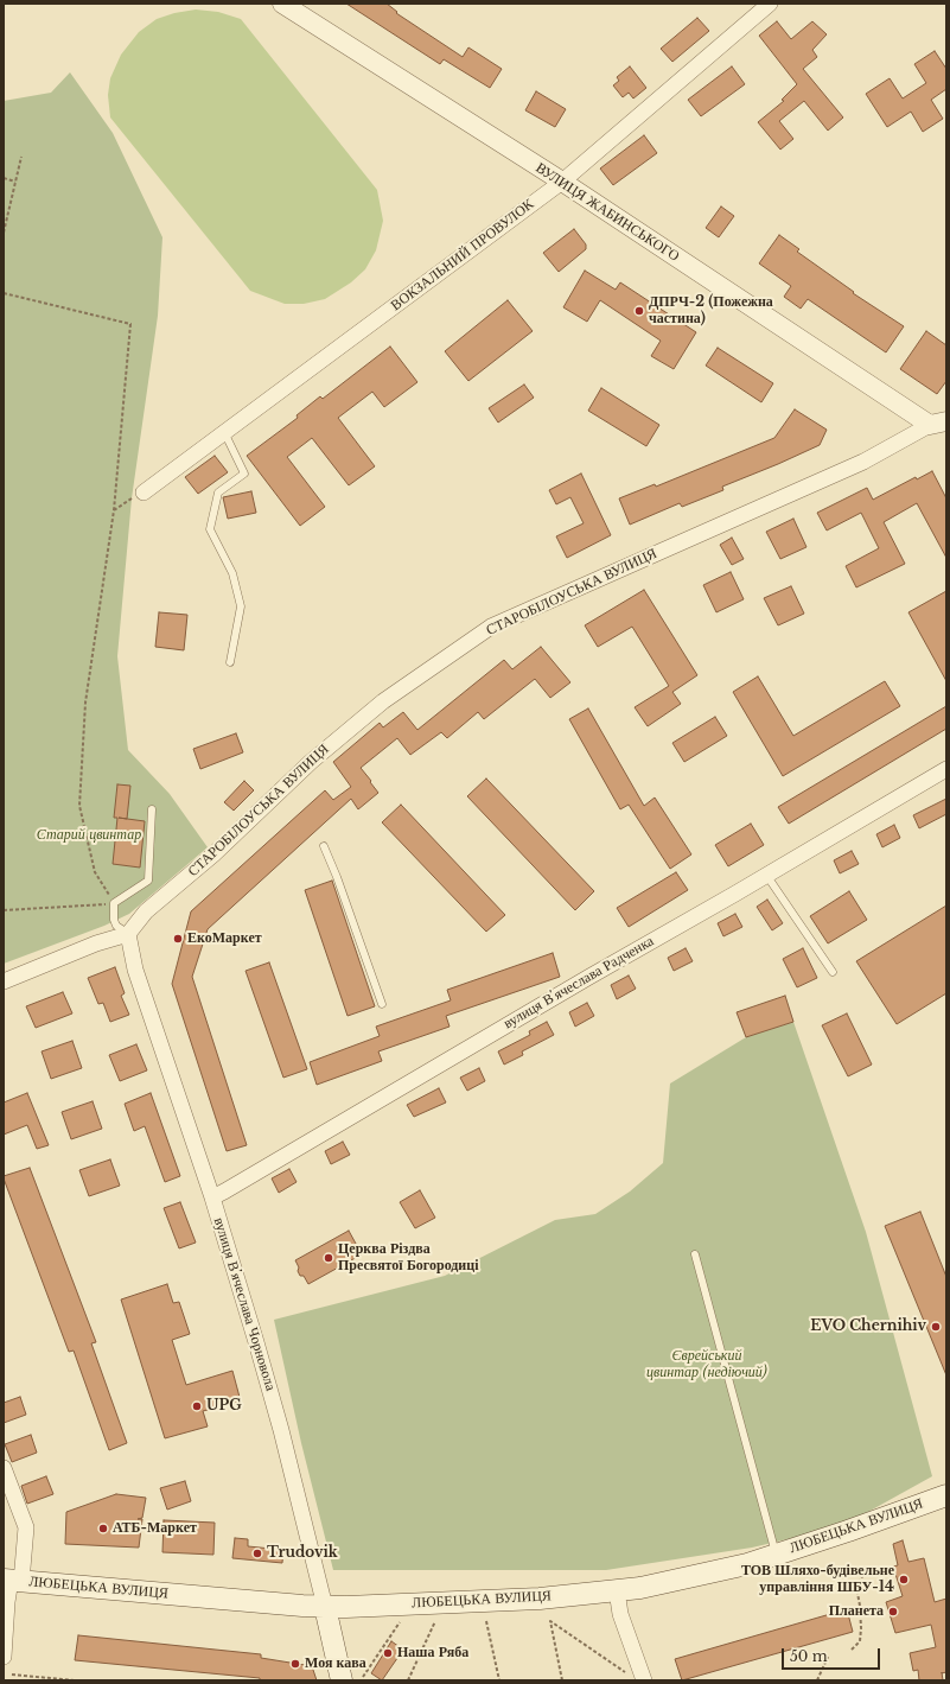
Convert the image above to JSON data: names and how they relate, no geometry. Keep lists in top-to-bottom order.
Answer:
{
  "streets": {
    "main road": ["вулиця Вʼячеслава Чорновола", "ЛЮБЕЦЬКА ВУЛИЦЯ"],
    "street": [
      "ВУЛИЦЯ ЖАБИНСЬКОГО",
      "ВОКЗАЛЬНИЙ ПРОВУЛОК",
      "СТАРОБІЛОУСЬКА ВУЛИЦЯ",
      "вулиця Вʼячеслава Радченка"
    ]
  },
  "crossings": [
    ["ВУЛИЦЯ ЖАБИНСЬКОГО", "ВОКЗАЛЬНИЙ ПРОВУЛОК"],
    ["ВУЛИЦЯ ЖАБИНСЬКОГО", "СТАРОБІЛОУСЬКА ВУЛИЦЯ"],
    ["СТАРОБІЛОУСЬКА ВУЛИЦЯ", "вулиця Вʼячеслава Чорновола"],
    ["вулиця Вʼячеслава Радченка", "вулиця Вʼячеслава Чорновола"],
    ["вулиця Вʼячеслава Чорновола", "ЛЮБЕЦЬКА ВУЛИЦЯ"]
  ],
  "parks": ["Старий цвинтар", "Єврейський цвинтар (недіючий)"],
  "places": [
    "ДПРЧ-2 (Пожежна частина)",
    "ЕкоМаркет",
    "Церква Різдва Пресвятої Богородиці",
    "EVO Chernihiv",
    "UPG",
    "АТБ-Маркет",
    "Trudovik",
    "ТОВ Шляхо-будівельне управління ШБУ-14",
    "Планета",
    "Наша Ряба",
    "Моя кава"
  ],
  "scale_bar": "50 m"
}
